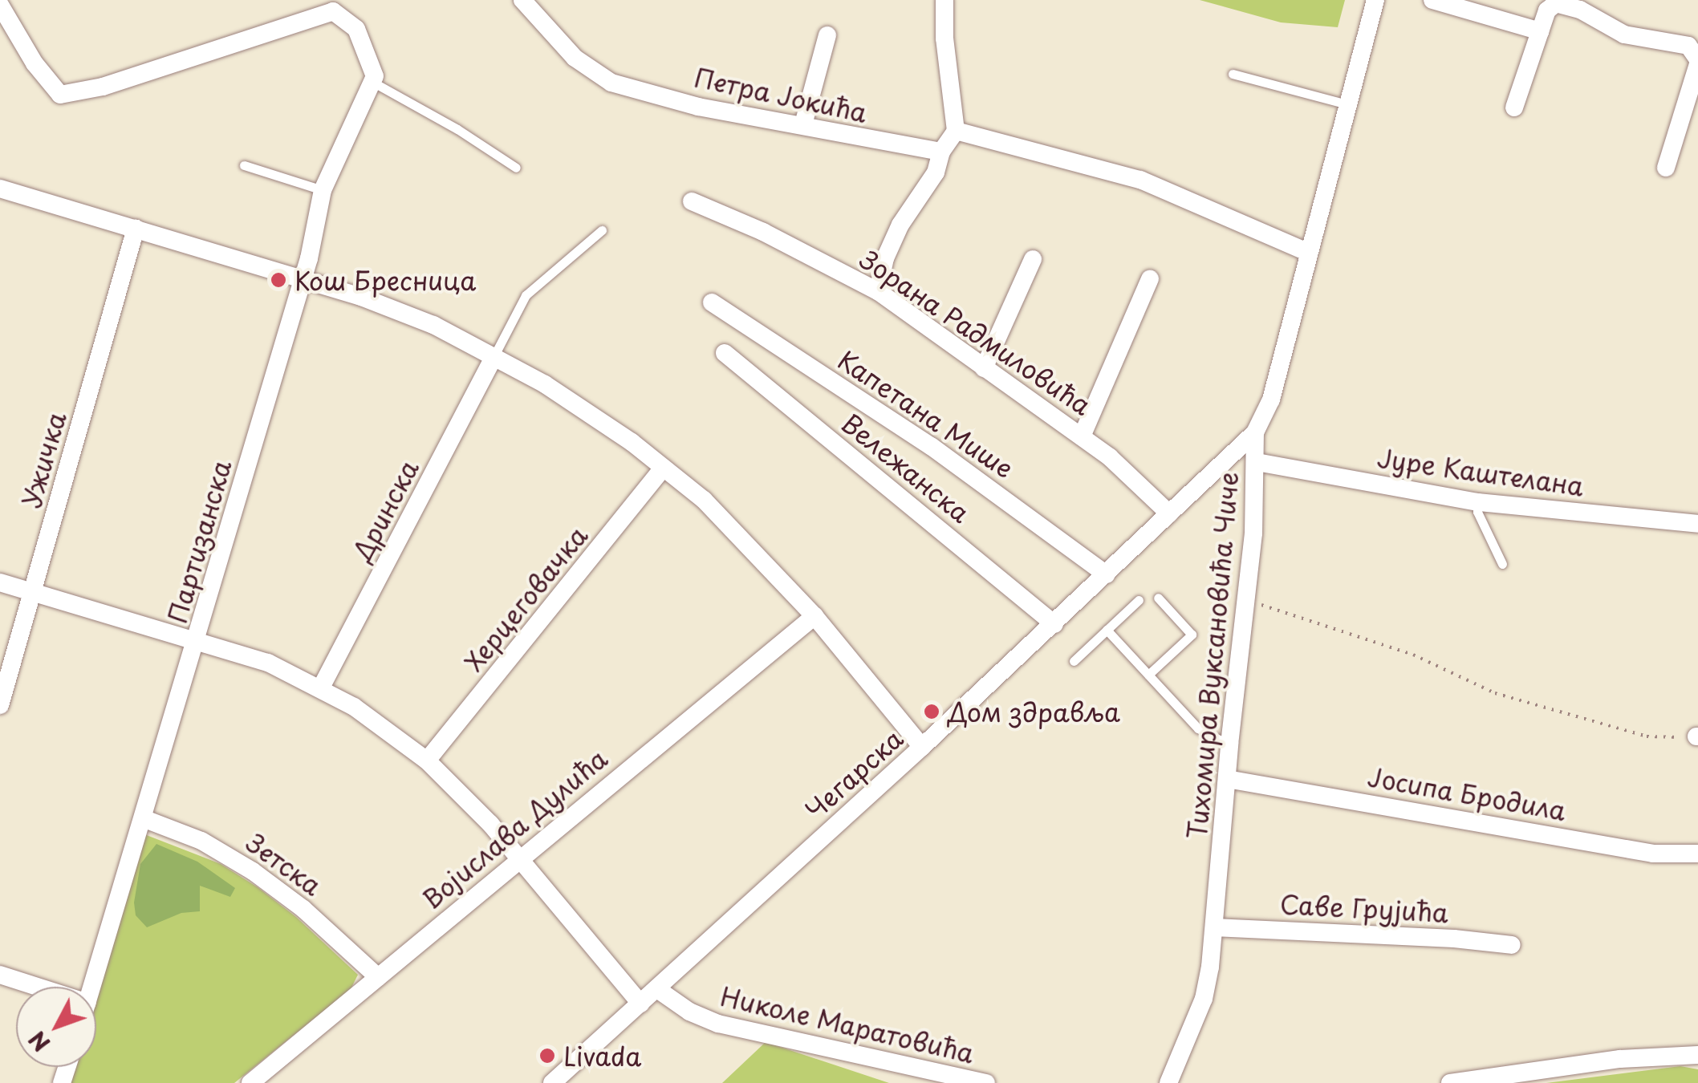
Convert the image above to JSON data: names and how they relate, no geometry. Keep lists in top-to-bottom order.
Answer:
{
  "streets": {
    "street": [
      "Петра Јокића",
      "Зорана Радмиловића",
      "Капетана Мише",
      "Ужичка",
      "Вележанска",
      "Јуре Каштелана",
      "Дринска",
      "Партизанска",
      "Херцеговачка",
      "Тихомира Вуксановића Чиче",
      "Чегарска",
      "Јосипа Бродила",
      "Војислава Дулића",
      "Зетска",
      "Саве Грујића",
      "Николе Маратовића"
    ]
  },
  "crossings": [
    ["Зорана Радмиловића", "Чегарска"],
    ["Капетана Мише", "Чегарска"],
    ["Вележанска", "Чегарска"],
    ["Јуре Каштелана", "Тихомира Вуксановића Чиче"],
    ["Партизанска", "Зетска"],
    ["Тихомира Вуксановића Чиче", "Чегарска"],
    ["Тихомира Вуксановића Чиче", "Јосипа Бродила"],
    ["Тихомира Вуксановића Чиче", "Саве Грујића"],
    ["Чегарска", "Николе Маратовића"],
    ["Војислава Дулића", "Зетска"]
  ],
  "places": ["Кош Бресница", "Дом здравља", "Livada"],
  "north": "bottom left"
}
